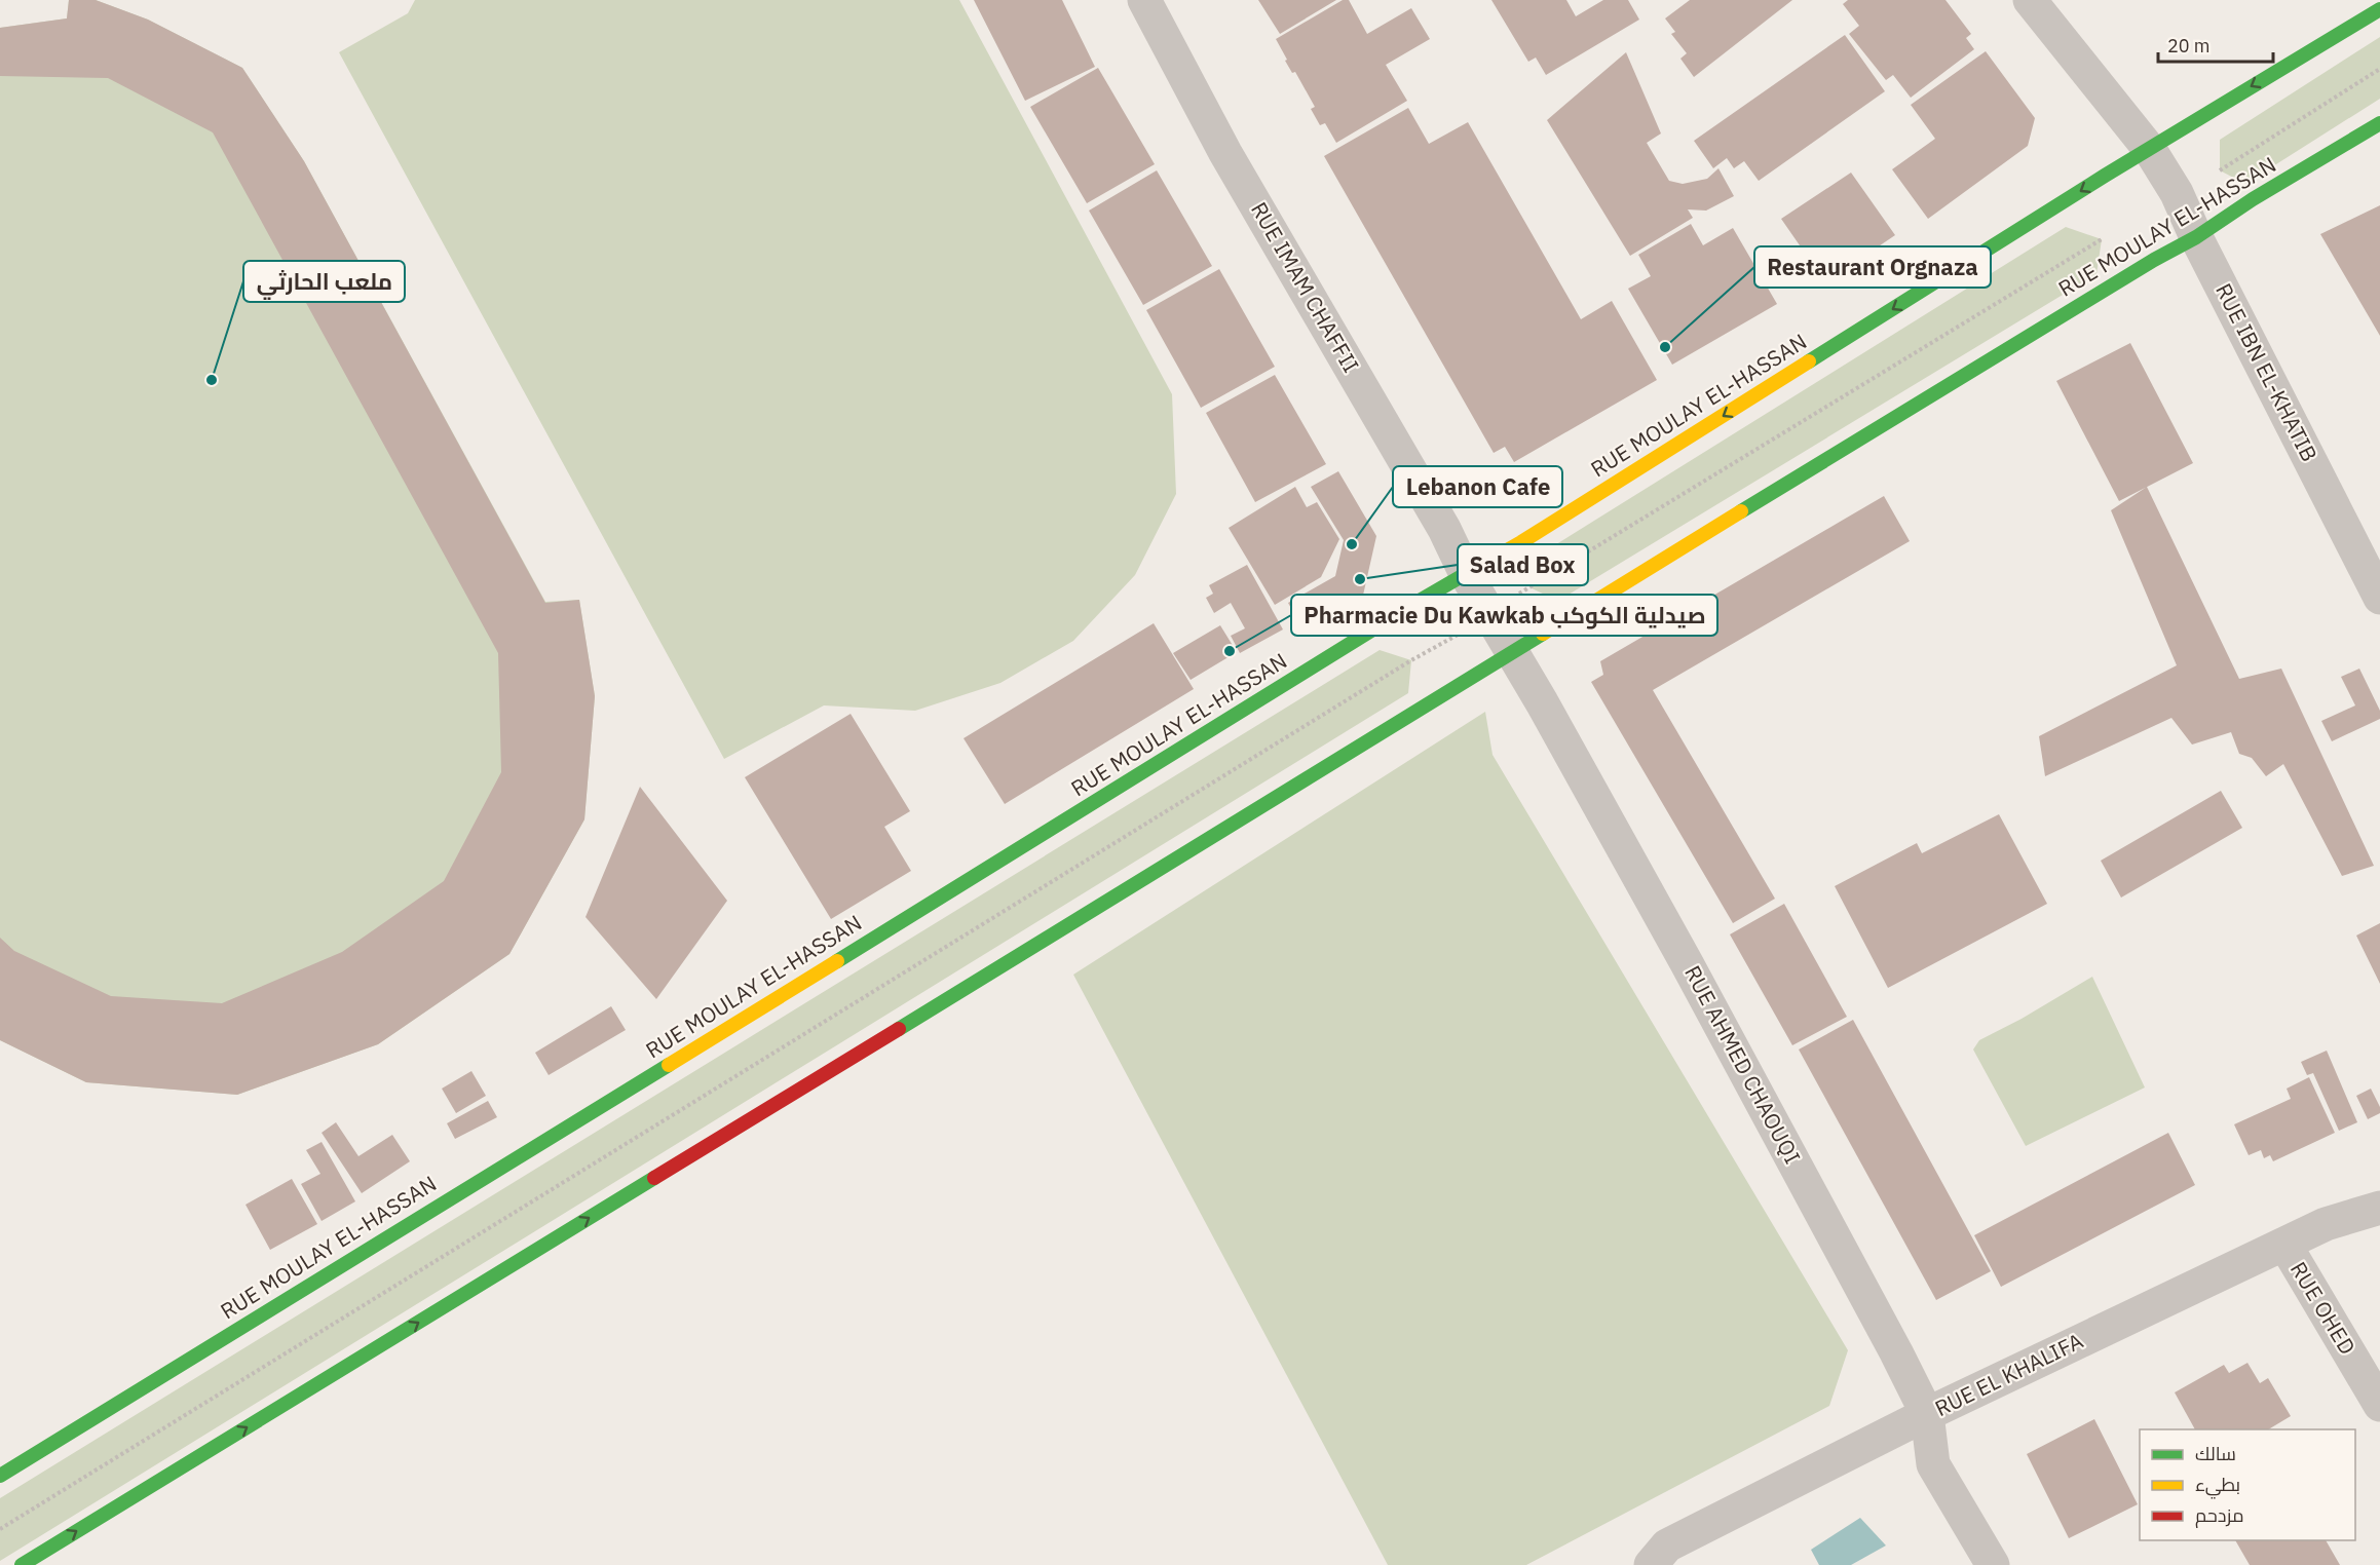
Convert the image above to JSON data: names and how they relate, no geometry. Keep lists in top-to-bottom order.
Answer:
{
  "streets": {
    "street": [
      "RUE MOULAY EL-HASSAN",
      "RUE IMAM CHAFFII",
      "RUE IBN EL-KHATIB",
      "RUE AHMED CHAOUQI",
      "RUE OHED",
      "RUE EL KHALIFA"
    ]
  },
  "crossings": [
    ["RUE MOULAY EL-HASSAN", "RUE IMAM CHAFFII"],
    ["RUE MOULAY EL-HASSAN", "RUE IBN EL-KHATIB"],
    ["RUE MOULAY EL-HASSAN", "RUE AHMED CHAOUQI"],
    ["RUE IMAM CHAFFII", "RUE AHMED CHAOUQI"],
    ["RUE AHMED CHAOUQI", "RUE EL KHALIFA"],
    ["RUE OHED", "RUE EL KHALIFA"]
  ],
  "places": [
    "Restaurant Orgnaza",
    "ملعب الحارثي",
    "Lebanon Cafe",
    "Salad Box",
    "Pharmacie Du Kawkab صيدلية الكوكب"
  ],
  "legend": ["سالك", "بطيء", "مزدحم"],
  "scale_bar": "20 m"
}
